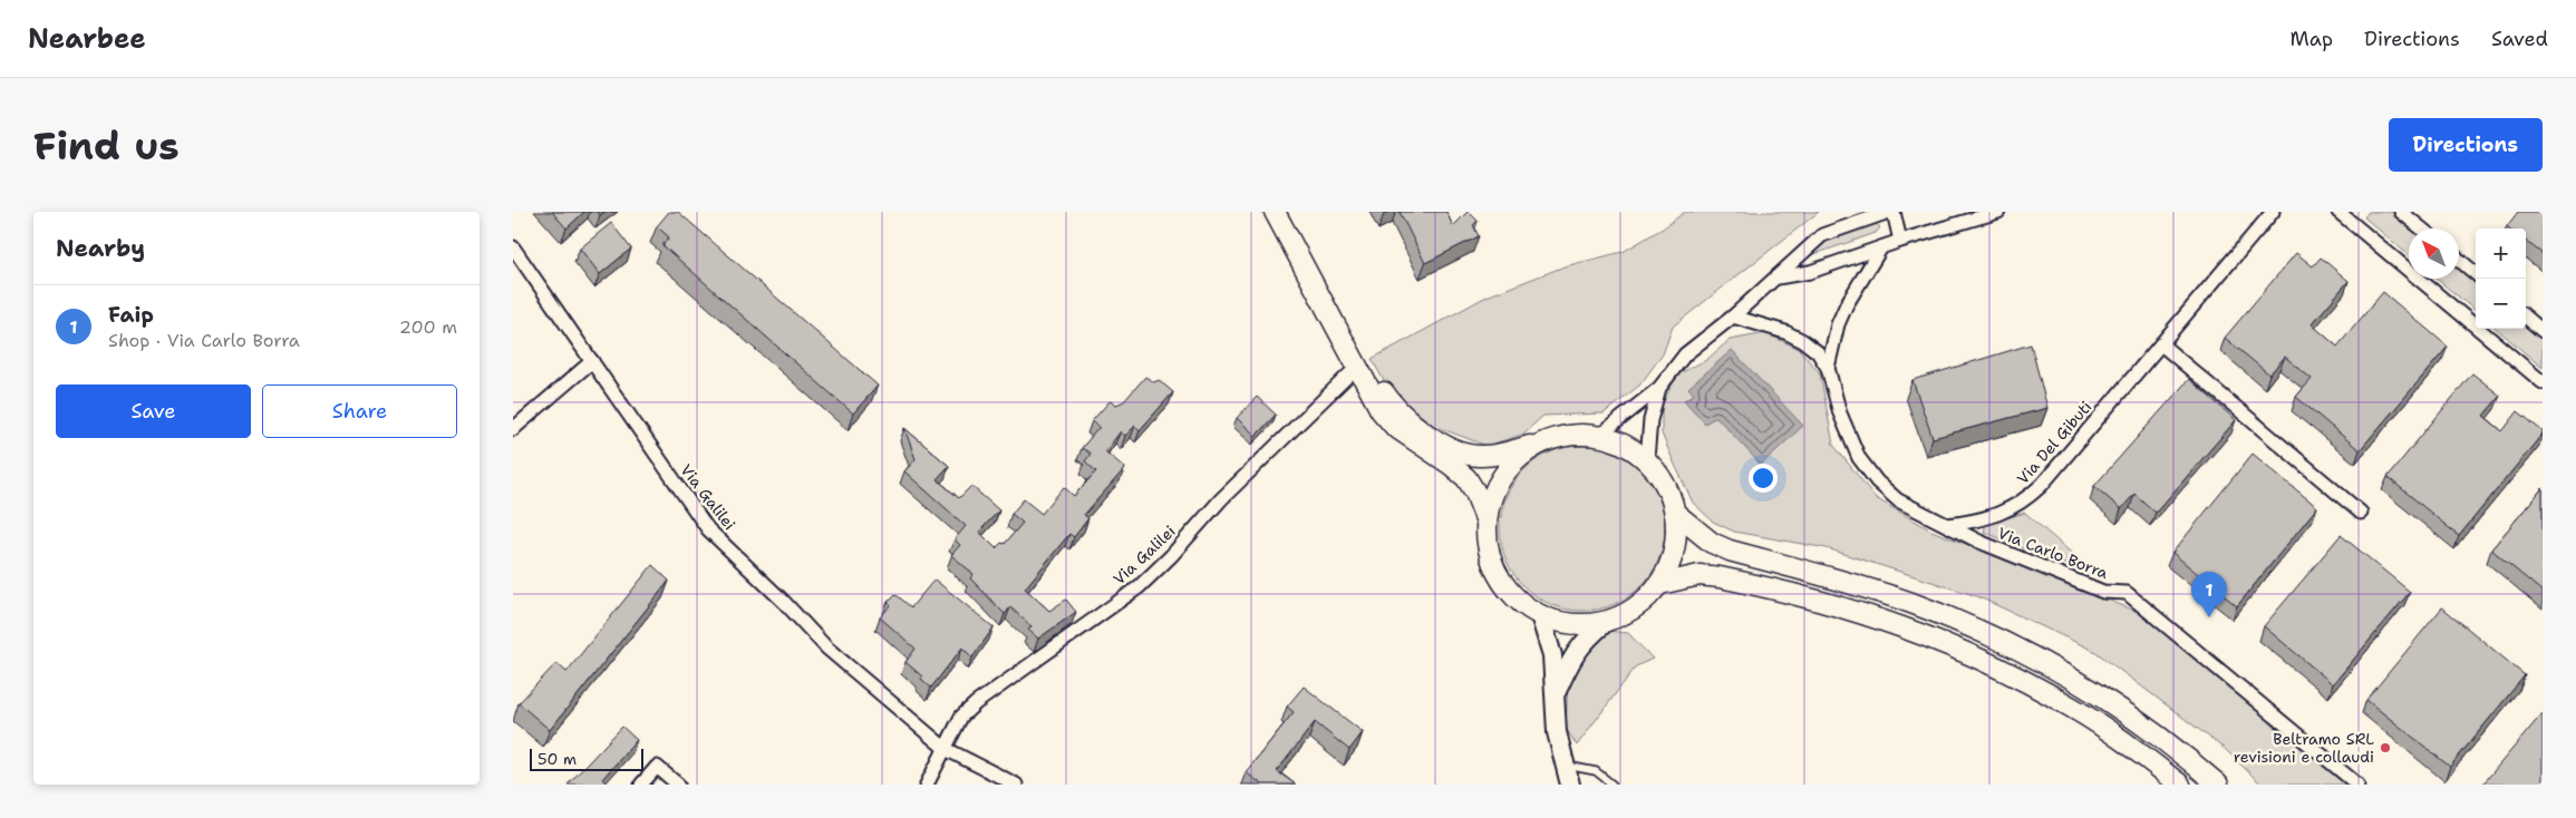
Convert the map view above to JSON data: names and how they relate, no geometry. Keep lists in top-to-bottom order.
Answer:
{
  "streets": {
    "street": ["Via Del Gibuti", "Via Galilei", "Via Carlo Borra"]
  },
  "crossings": [
    ["Via Del Gibuti", "Via Carlo Borra"]
  ],
  "places": ["Beltramo SRL revisioni e collaudi"],
  "scale_bar": "50 m",
  "north": "top left",
  "page": {
    "header": "Nearbee",
    "nav": ["Map", "Directions", "Saved"],
    "buttons": [
      "Directions",
      ["Save", "Share"]
    ],
    "title": "Find us",
    "heading": "Nearby",
    "map_buttons": ["+", "−"],
    "list": [
      {
        "mark": "1",
        "name": "Faip",
        "note": "Shop · Via Carlo Borra",
        "value": "200 m"
      }
    ],
    "pins": "1",
    "scale": "50 m"
  }
}
